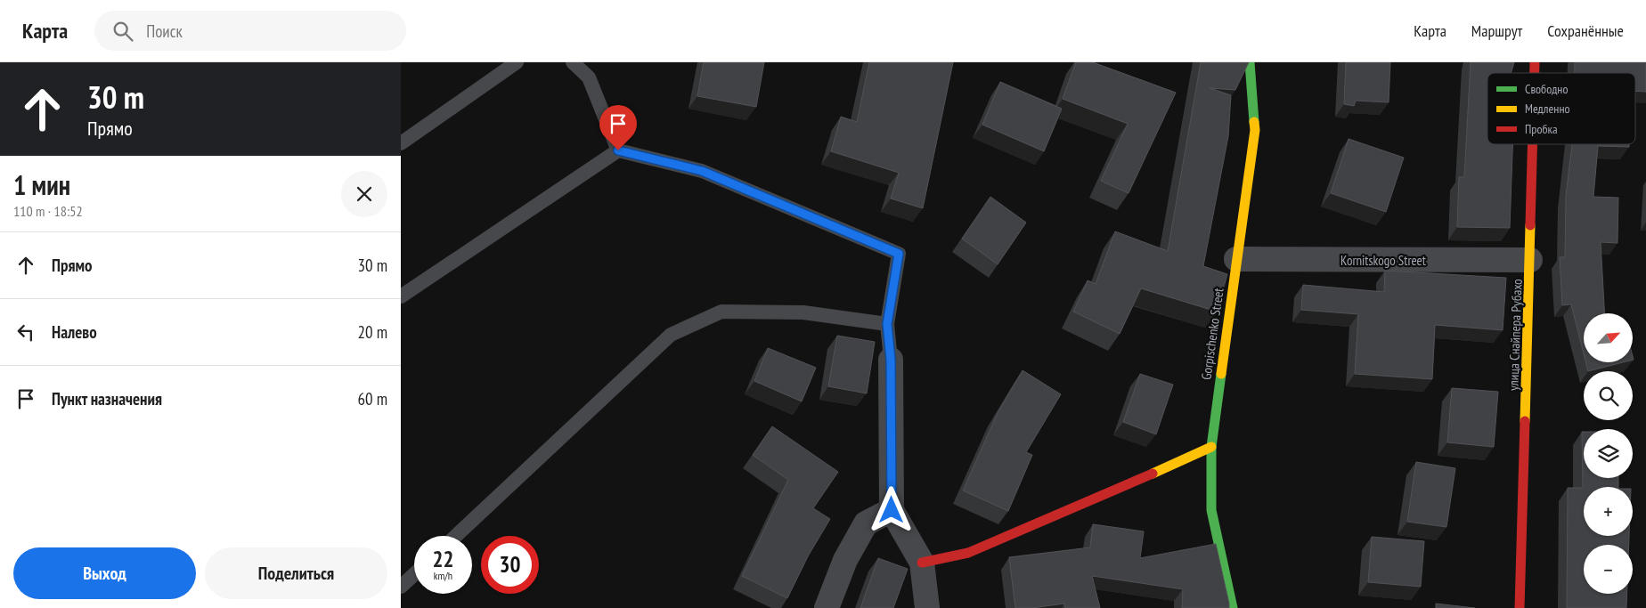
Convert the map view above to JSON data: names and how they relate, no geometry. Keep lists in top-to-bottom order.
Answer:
{
  "streets": {
    "street": ["Kornitskogo Street", "Gorpischenko Street", "улица Снайпера Рубахо"]
  },
  "crossings": [
    ["Kornitskogo Street", "Gorpischenko Street"],
    ["Kornitskogo Street", "улица Снайпера Рубахо"]
  ],
  "legend": ["Свободно", "Медленно", "Пробка"],
  "north": "top right",
  "page": {
    "header": "Карта",
    "search": "Поиск",
    "nav": ["Карта", "Маршрут", "Сохранённые"],
    "turn": ["30 m", "Прямо"],
    "heading": ["1 мин", "110 m · 18:52"],
    "list": [
      {
        "name": "Прямо",
        "value": "30 m"
      },
      {
        "name": "Налево",
        "value": "20 m"
      },
      {
        "name": "Пункт назначения",
        "value": "60 m"
      }
    ],
    "map_buttons": ["+", "−"],
    "speed": "22 km/h",
    "limit": "30",
    "buttons": ["Выход", "Поделиться"]
  }
}
